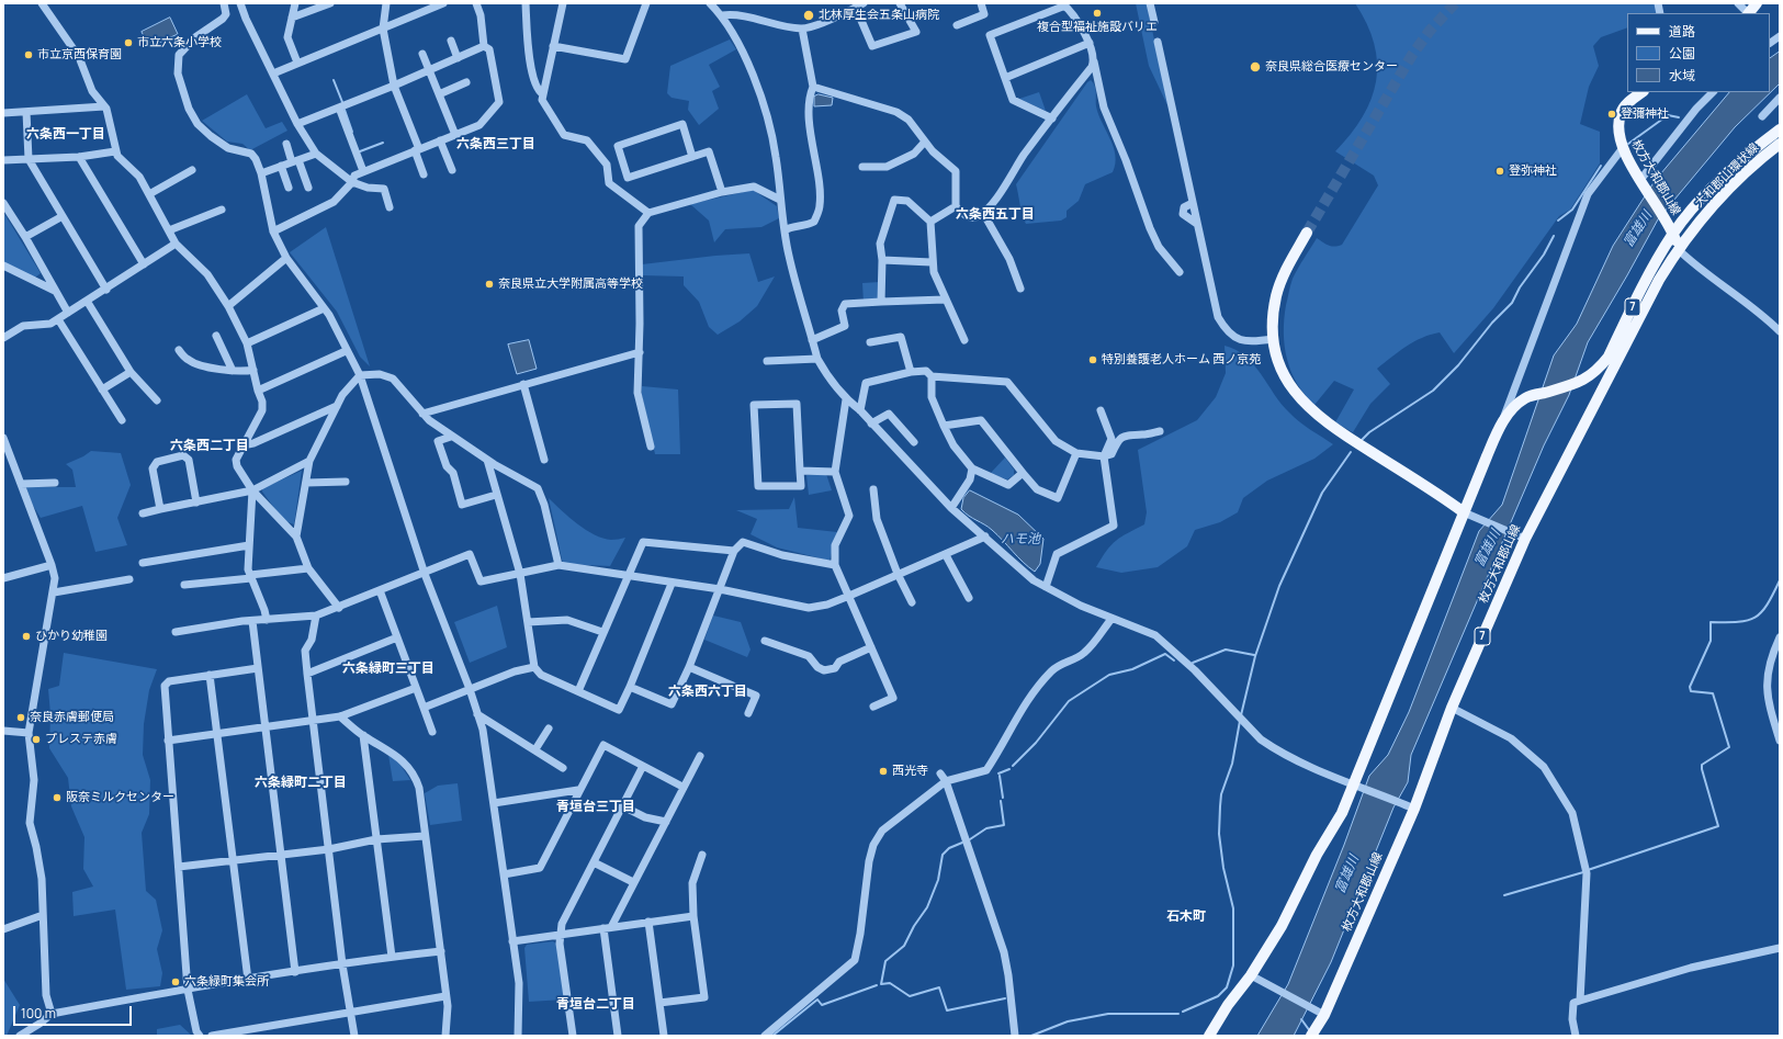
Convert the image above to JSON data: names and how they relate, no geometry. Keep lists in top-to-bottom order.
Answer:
{
  "streets": {
    "main road": ["大和郡山環状線", "枚方大和郡山線", "7"]
  },
  "crossings": [
    ["大和郡山環状線", "枚方大和郡山線"]
  ],
  "districts": [
    "六条西一丁目",
    "六条西三丁目",
    "六条西五丁目",
    "六条西二丁目",
    "六条緑町三丁目",
    "六条西六丁目",
    "六条緑町二丁目",
    "青垣台三丁目",
    "石木町",
    "青垣台二丁目"
  ],
  "water": ["富雄川", "ハモ池"],
  "places": [
    "複合型福祉施設バリエ",
    "北林厚生会五条山病院",
    "市立六条小学校",
    "市立京西保育園",
    "奈良県総合医療センター",
    "登彌神社",
    "登弥神社",
    "奈良県立大学附属高等学校",
    "特別養護老人ホーム 西ノ京苑",
    "ひかり幼稚園",
    "奈良赤膚郵便局",
    "プレステ赤膚",
    "西光寺",
    "阪奈ミルクセンター",
    "六条緑町集会所"
  ],
  "legend": ["道路", "公園", "水域"],
  "scale_bar": "100 m"
}
